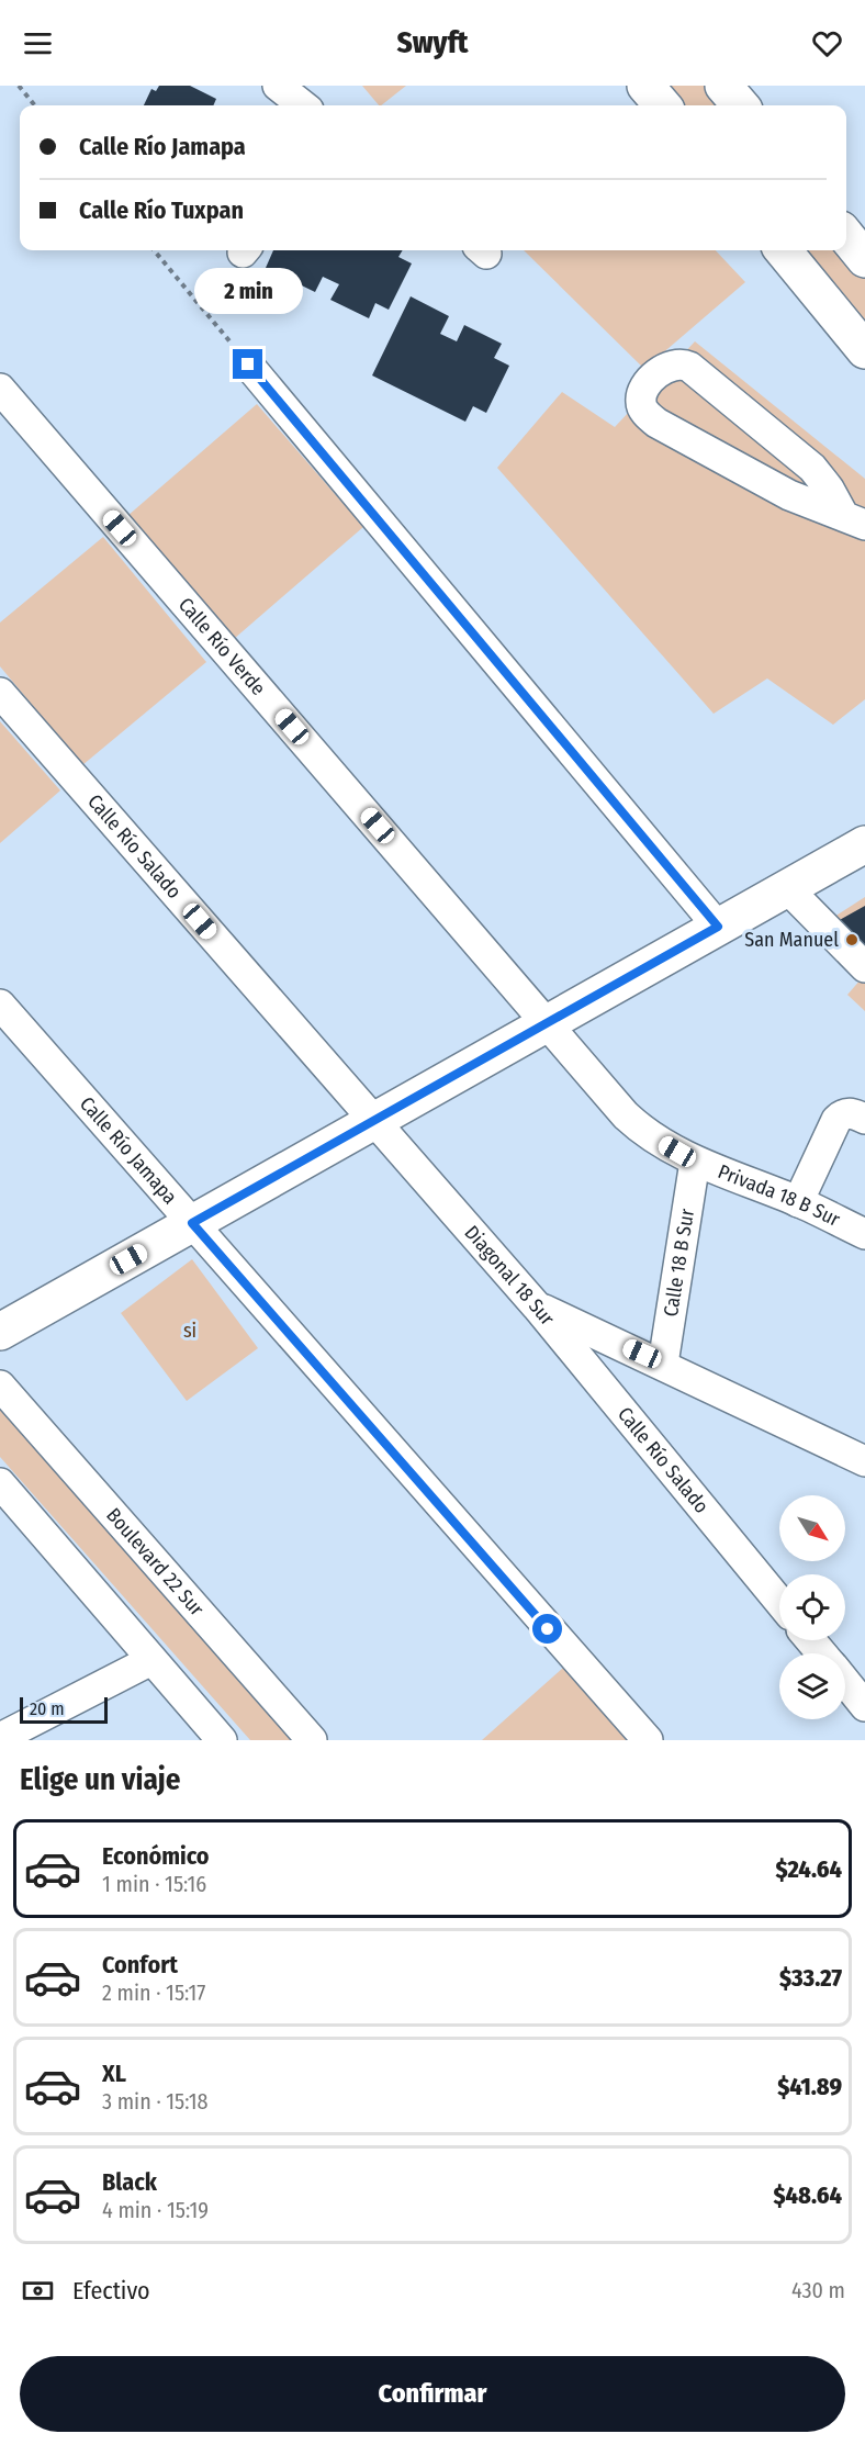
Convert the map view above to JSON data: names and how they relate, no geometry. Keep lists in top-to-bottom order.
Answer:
{
  "streets": {
    "street": [
      "Calle Río Verde",
      "Calle Río Salado",
      "Calle Río Jamapa",
      "Privada 18 B Sur",
      "Calle 18 B Sur",
      "Diagonal 18 Sur",
      "Boulevard 22 Sur"
    ]
  },
  "crossings": [
    ["Calle Río Verde", "Privada 18 B Sur"],
    ["Calle Río Salado", "Diagonal 18 Sur"],
    ["Privada 18 B Sur", "Calle 18 B Sur"],
    ["Calle 18 B Sur", "Diagonal 18 Sur"]
  ],
  "parks": ["si"],
  "places": ["San Manuel"],
  "scale_bar": "20 m",
  "north": "bottom right",
  "page": {
    "header": "Swyft",
    "banner": ["Calle Río Jamapa", "Calle Río Tuxpan"],
    "bubble": "2 min",
    "scale": "20 m",
    "heading": "Elige un viaje",
    "list": [
      {
        "name": "Económico",
        "note": "1 min · 15:16",
        "value": "$24.64"
      },
      {
        "name": "Confort",
        "note": "2 min · 15:17",
        "value": "$33.27"
      },
      {
        "name": "XL",
        "note": "3 min · 15:18",
        "value": "$41.89"
      },
      {
        "name": "Black",
        "note": "4 min · 15:19",
        "value": "$48.64"
      }
    ],
    "pay": ["Efectivo", "430 m"],
    "buttons": "Confirmar"
  }
}
